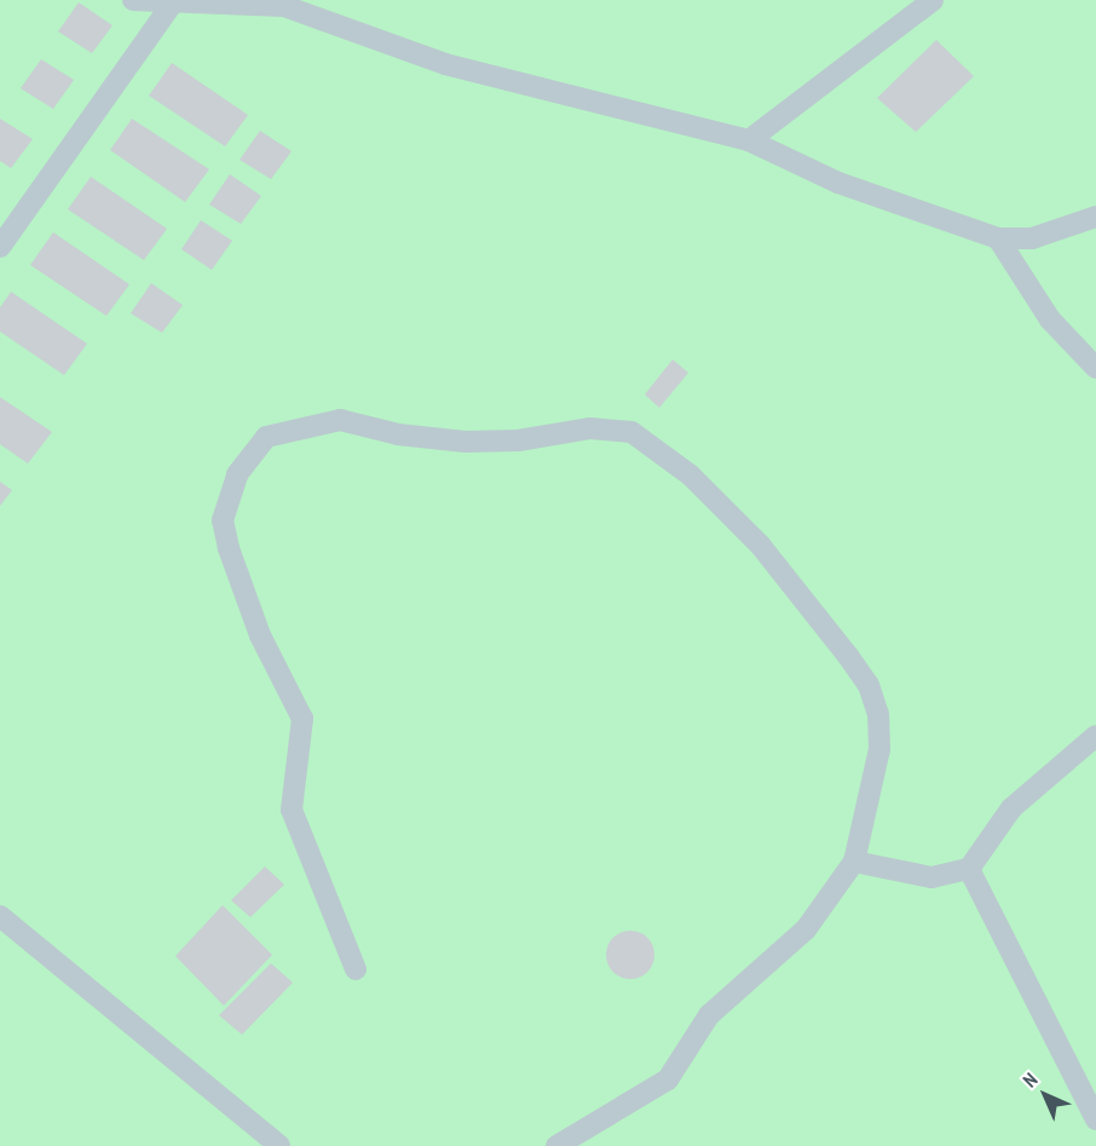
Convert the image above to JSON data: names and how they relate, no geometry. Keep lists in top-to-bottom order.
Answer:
{
  "north": "top left"
}
